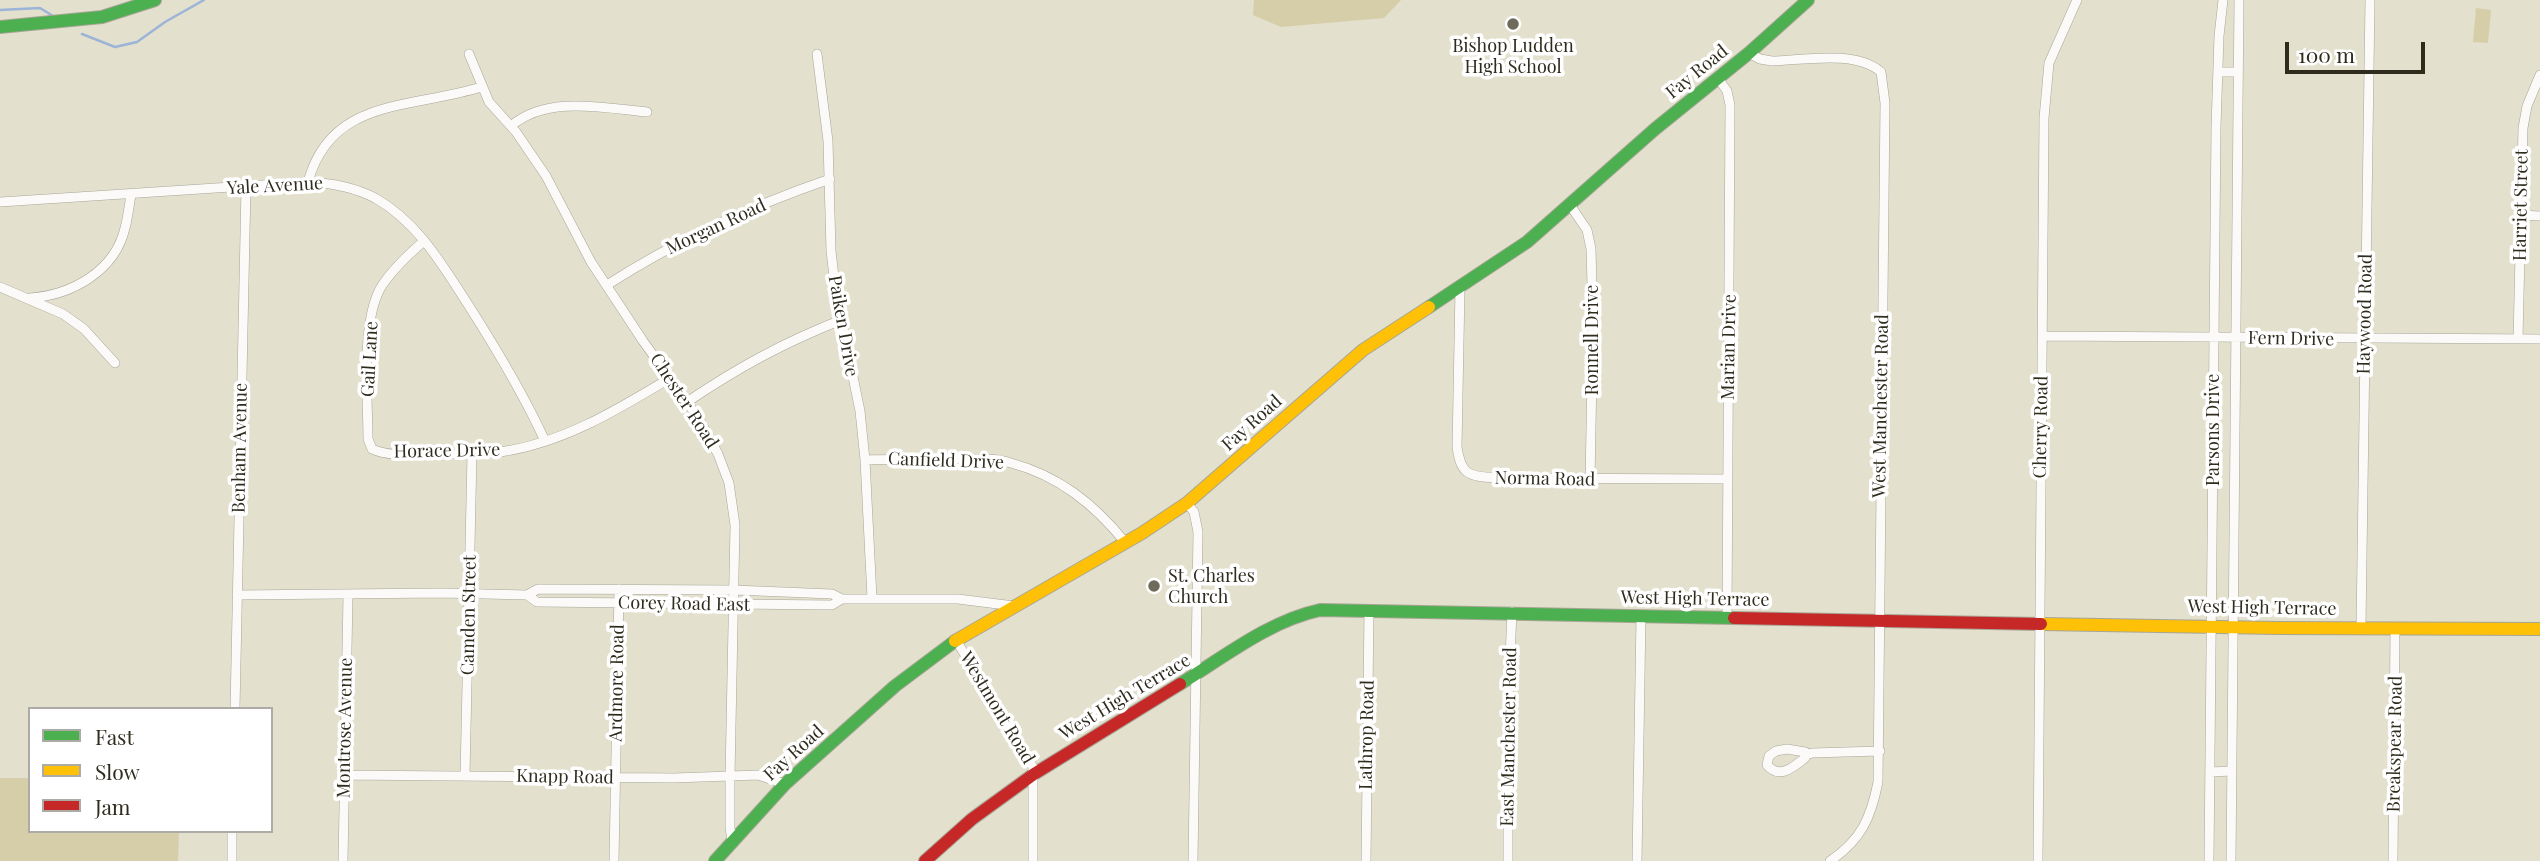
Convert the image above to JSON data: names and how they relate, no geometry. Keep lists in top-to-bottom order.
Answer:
{
  "streets": {
    "street": [
      "Fay Road",
      "Yale Avenue",
      "Harriet Street",
      "Morgan Road",
      "Haywood Road",
      "Paiken Drive",
      "Fern Drive",
      "Ronnell Drive",
      "Marian Drive",
      "Gail Lane",
      "Chester Road",
      "West Manchester Road",
      "Cherry Road",
      "Parsons Drive",
      "Benham Avenue",
      "Horace Drive",
      "Canfield Drive",
      "Norma Road",
      "West High Terrace",
      "Corey Road East",
      "Camden Street",
      "Ardmore Road",
      "Westmont Road",
      "Montrose Avenue",
      "Lathrop Road",
      "East Manchester Road",
      "Breakspear Road",
      "Knapp Road"
    ]
  },
  "crossings": [
    ["Fay Road", "Ronnell Drive"],
    ["Fay Road", "Marian Drive"],
    ["Fay Road", "Chester Road"],
    ["Fay Road", "West Manchester Road"],
    ["Fay Road", "Canfield Drive"],
    ["Fay Road", "Norma Road"],
    ["Fay Road", "Corey Road East"],
    ["Fay Road", "Westmont Road"],
    ["Fay Road", "Knapp Road"],
    ["Yale Avenue", "Gail Lane"],
    ["Yale Avenue", "Benham Avenue"],
    ["Yale Avenue", "Horace Drive"],
    ["Harriet Street", "Fern Drive"],
    ["Morgan Road", "Paiken Drive"],
    ["Morgan Road", "Chester Road"],
    ["Haywood Road", "Fern Drive"],
    ["Haywood Road", "West High Terrace"],
    ["Paiken Drive", "Canfield Drive"],
    ["Paiken Drive", "Corey Road East"],
    ["Fern Drive", "Cherry Road"],
    ["Fern Drive", "Parsons Drive"],
    ["Ronnell Drive", "Norma Road"],
    ["Marian Drive", "Norma Road"],
    ["Marian Drive", "West High Terrace"],
    ["Gail Lane", "Horace Drive"],
    ["Chester Road", "Horace Drive"],
    ["Chester Road", "Corey Road East"],
    ["Chester Road", "Knapp Road"],
    ["West Manchester Road", "West High Terrace"],
    ["Cherry Road", "West High Terrace"],
    ["Parsons Drive", "West High Terrace"],
    ["Benham Avenue", "Corey Road East"],
    ["Horace Drive", "Camden Street"],
    ["West High Terrace", "Westmont Road"],
    ["West High Terrace", "Lathrop Road"],
    ["West High Terrace", "East Manchester Road"],
    ["West High Terrace", "Breakspear Road"],
    ["Corey Road East", "Camden Street"],
    ["Corey Road East", "Ardmore Road"],
    ["Corey Road East", "Montrose Avenue"],
    ["Camden Street", "Knapp Road"],
    ["Ardmore Road", "Knapp Road"],
    ["Montrose Avenue", "Knapp Road"]
  ],
  "places": ["Bishop Ludden High School", "St. Charles Church"],
  "legend": ["Fast", "Slow", "Jam"],
  "scale_bar": "100 m"
}
